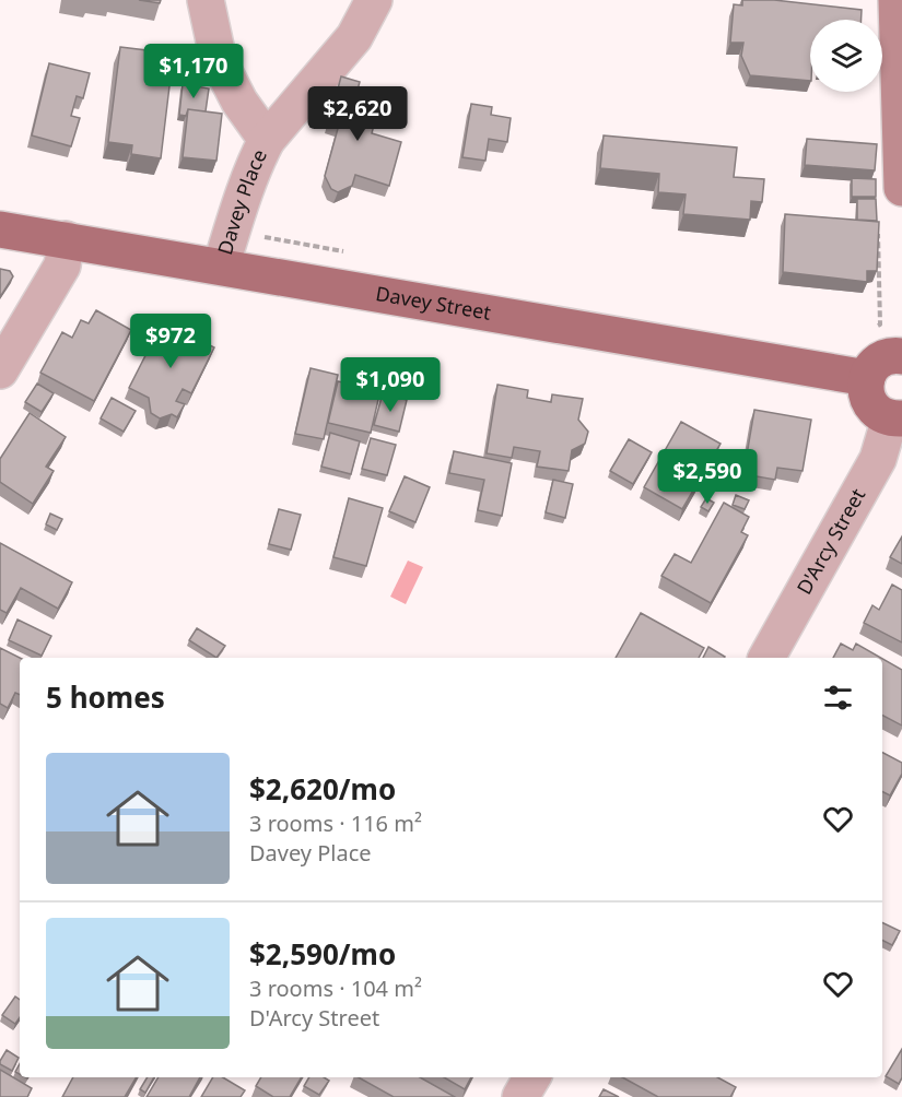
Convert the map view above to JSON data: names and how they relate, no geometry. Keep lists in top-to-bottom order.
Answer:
{
  "streets": {
    "main road": ["Davey Street"],
    "street": ["Davey Place", "D'Arcy Street"]
  },
  "crossings": [
    ["Davey Place", "Davey Street"]
  ],
  "page": {
    "price": [
      "$1,170",
      "$2,620",
      "$972",
      "$1,090",
      "$2,590"
    ],
    "heading": "5 homes",
    "list": [
      {
        "name": "$2,620/mo",
        "note": "3 rooms · 116 m² · Davey Place"
      },
      {
        "name": "$2,590/mo",
        "note": "3 rooms · 104 m² · D'Arcy Street"
      }
    ]
  }
}
